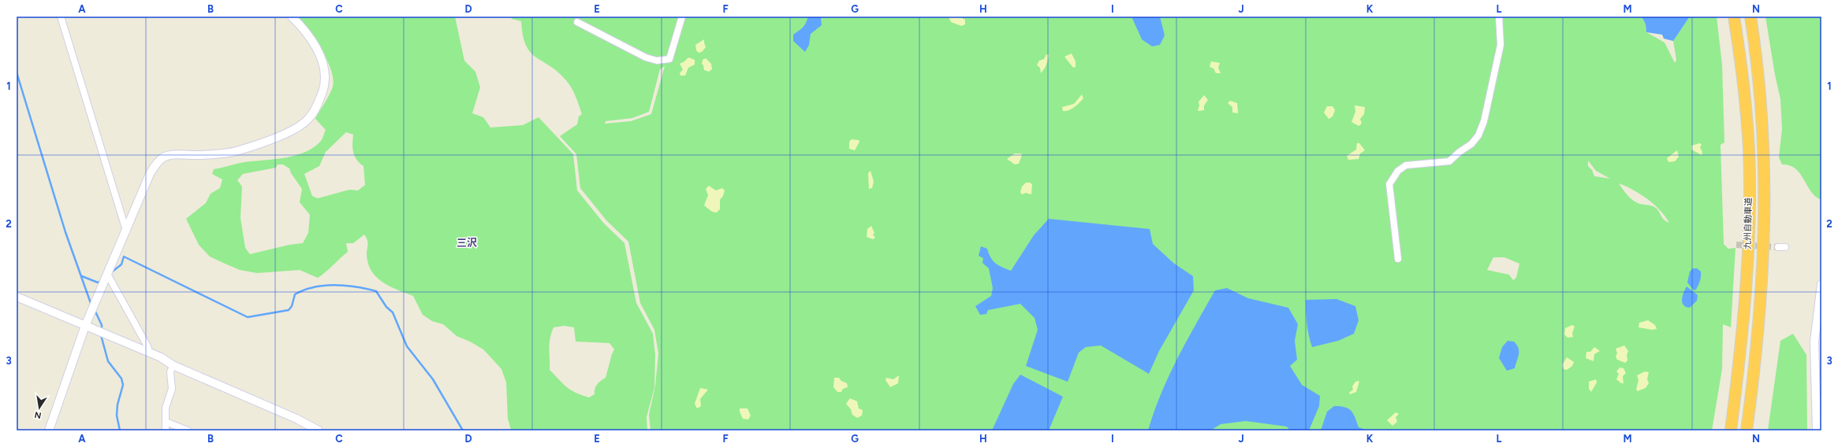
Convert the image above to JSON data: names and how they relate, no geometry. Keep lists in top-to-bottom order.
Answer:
{
  "streets": {
    "highway": ["九州自動車道"]
  },
  "districts": ["三沢"],
  "north": "bottom",
  "grid": {
    "columns": [
      "A",
      "B",
      "C",
      "D",
      "E",
      "F",
      "G",
      "H",
      "I",
      "J",
      "K",
      "L",
      "M",
      "N"
    ],
    "rows": ["1", "2", "3"]
  }
}
